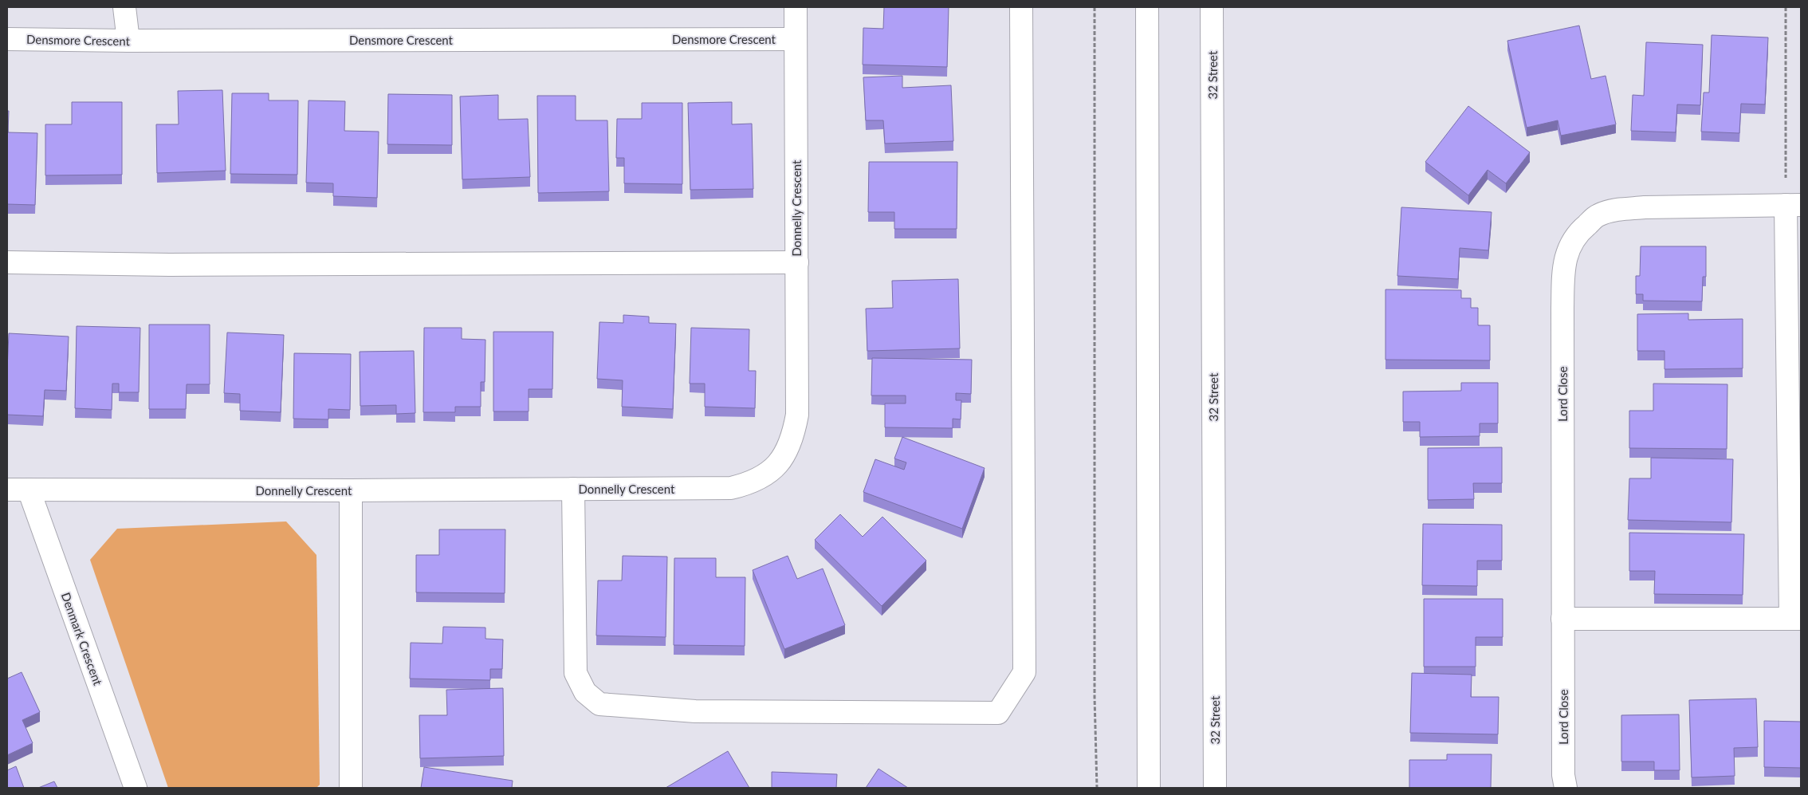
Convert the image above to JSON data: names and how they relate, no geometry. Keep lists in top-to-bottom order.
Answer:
{
  "streets": {
    "street": [
      "Densmore Crescent",
      "32 Street",
      "Donnelly Crescent",
      "Lord Close",
      "Denmark Crescent"
    ]
  },
  "crossings": [
    ["Densmore Crescent", "Donnelly Crescent"],
    ["Donnelly Crescent", "Denmark Crescent"]
  ]
}
